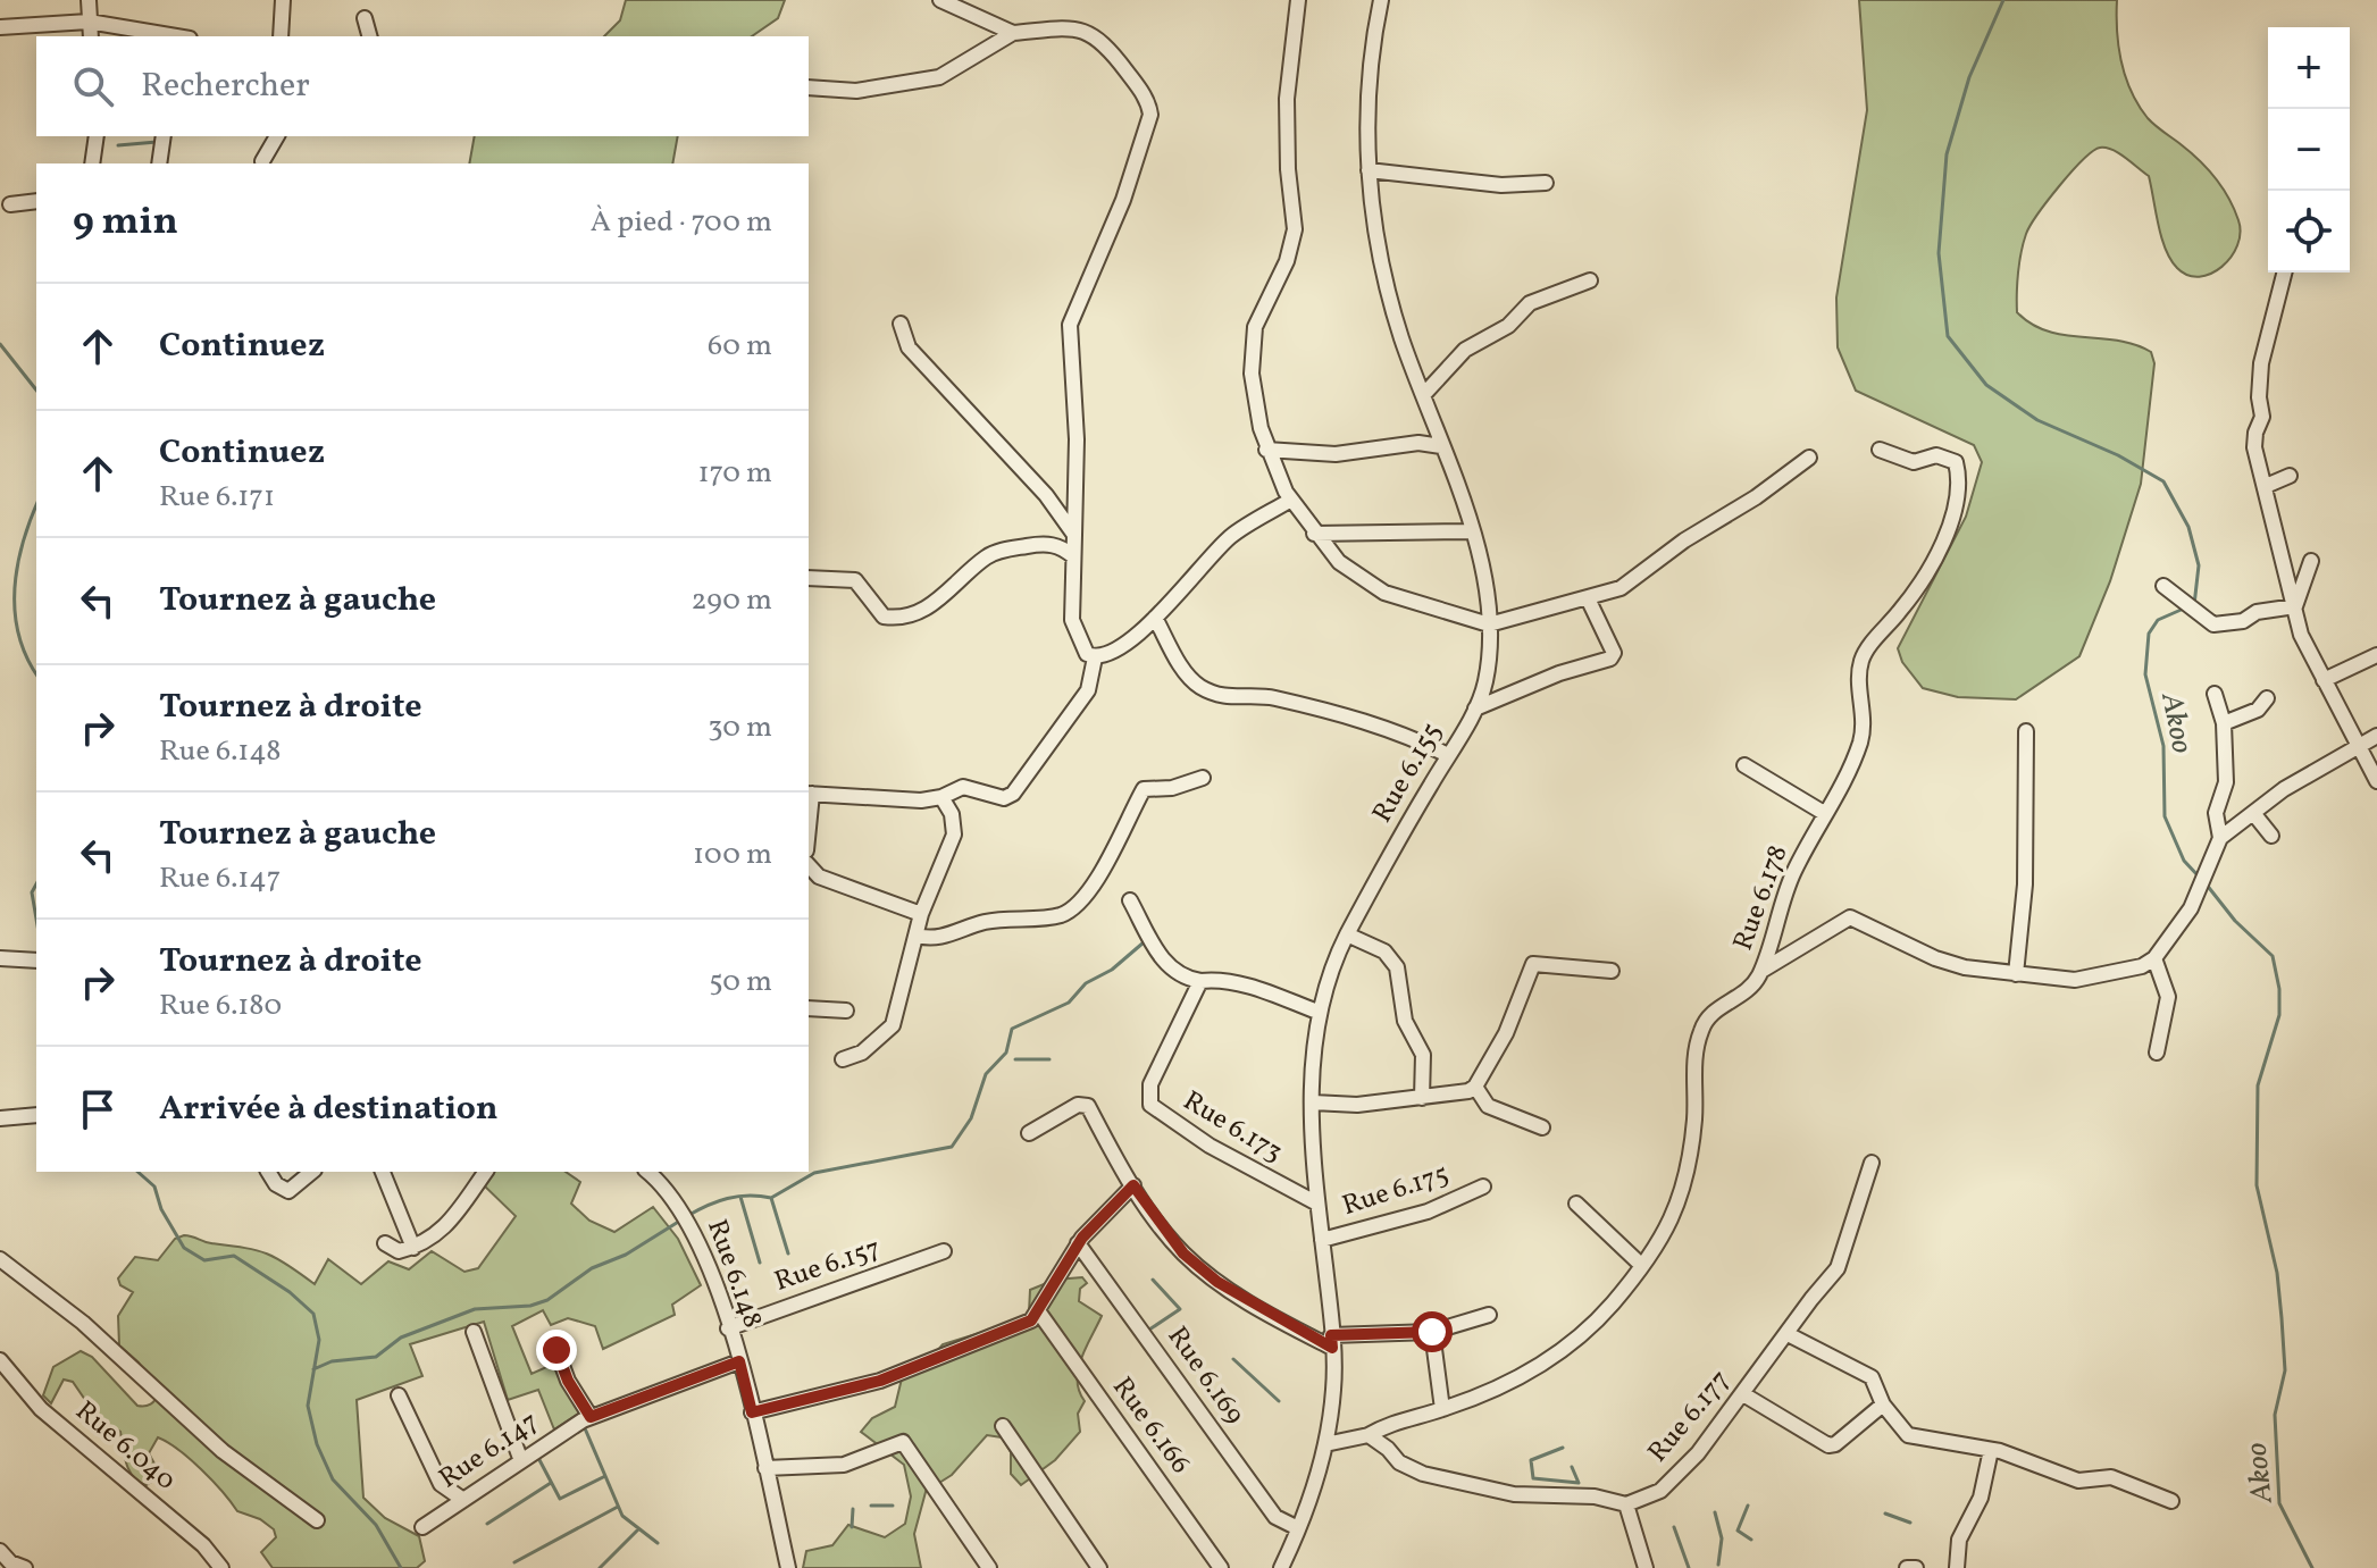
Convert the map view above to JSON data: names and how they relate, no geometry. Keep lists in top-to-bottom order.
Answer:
{
  "streets": {
    "street": [
      "Rue 6.155",
      "Rue 6.178",
      "Rue 6.173",
      "Rue 6.175",
      "Rue 6.157",
      "Rue 6.148",
      "Rue 6.169",
      "Rue 6.177",
      "Rue 6.166",
      "Rue 6.040",
      "Rue 6.147"
    ]
  },
  "crossings": [
    ["Rue 6.155", "Rue 6.173"],
    ["Rue 6.155", "Rue 6.175"],
    ["Rue 6.155", "Rue 6.169"],
    ["Rue 6.157", "Rue 6.148"],
    ["Rue 6.148", "Rue 6.147"]
  ],
  "water": ["Akoo"],
  "page": {
    "map_buttons": ["+", "−"],
    "search": "Rechercher",
    "heading": ["9 min", "À pied · 700 m"],
    "list": [
      ["Continuez", "60 m"],
      ["Continuez", "Rue 6.171", "170 m"],
      ["Tournez à gauche", "290 m"],
      ["Tournez à droite", "Rue 6.148", "30 m"],
      ["Tournez à gauche", "Rue 6.147", "100 m"],
      ["Tournez à droite", "Rue 6.180", "50 m"],
      "Arrivée à destination"
    ]
  }
}
